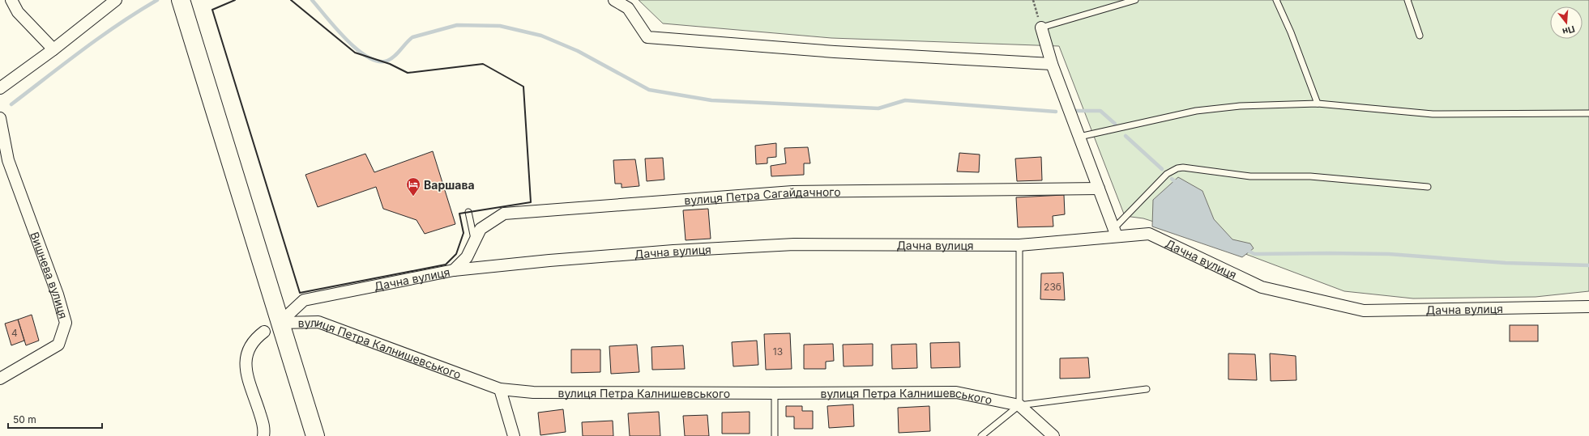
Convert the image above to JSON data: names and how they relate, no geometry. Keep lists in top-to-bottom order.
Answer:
{
  "streets": {
    "street": [
      "вулиця Петра Сагайдачного",
      "Дачна вулиця",
      "Вишнева вулиця",
      "вулиця Петра Калнишевського"
    ]
  },
  "crossings": [
    ["вулиця Петра Сагайдачного", "Дачна вулиця"],
    ["Дачна вулиця", "вулиця Петра Калнишевського"]
  ],
  "places": {
    "hotel": ["Варшава"]
  },
  "house_numbers": ["23б", "4", "13"],
  "scale_bar": "50 m",
  "north": "bottom"
}
